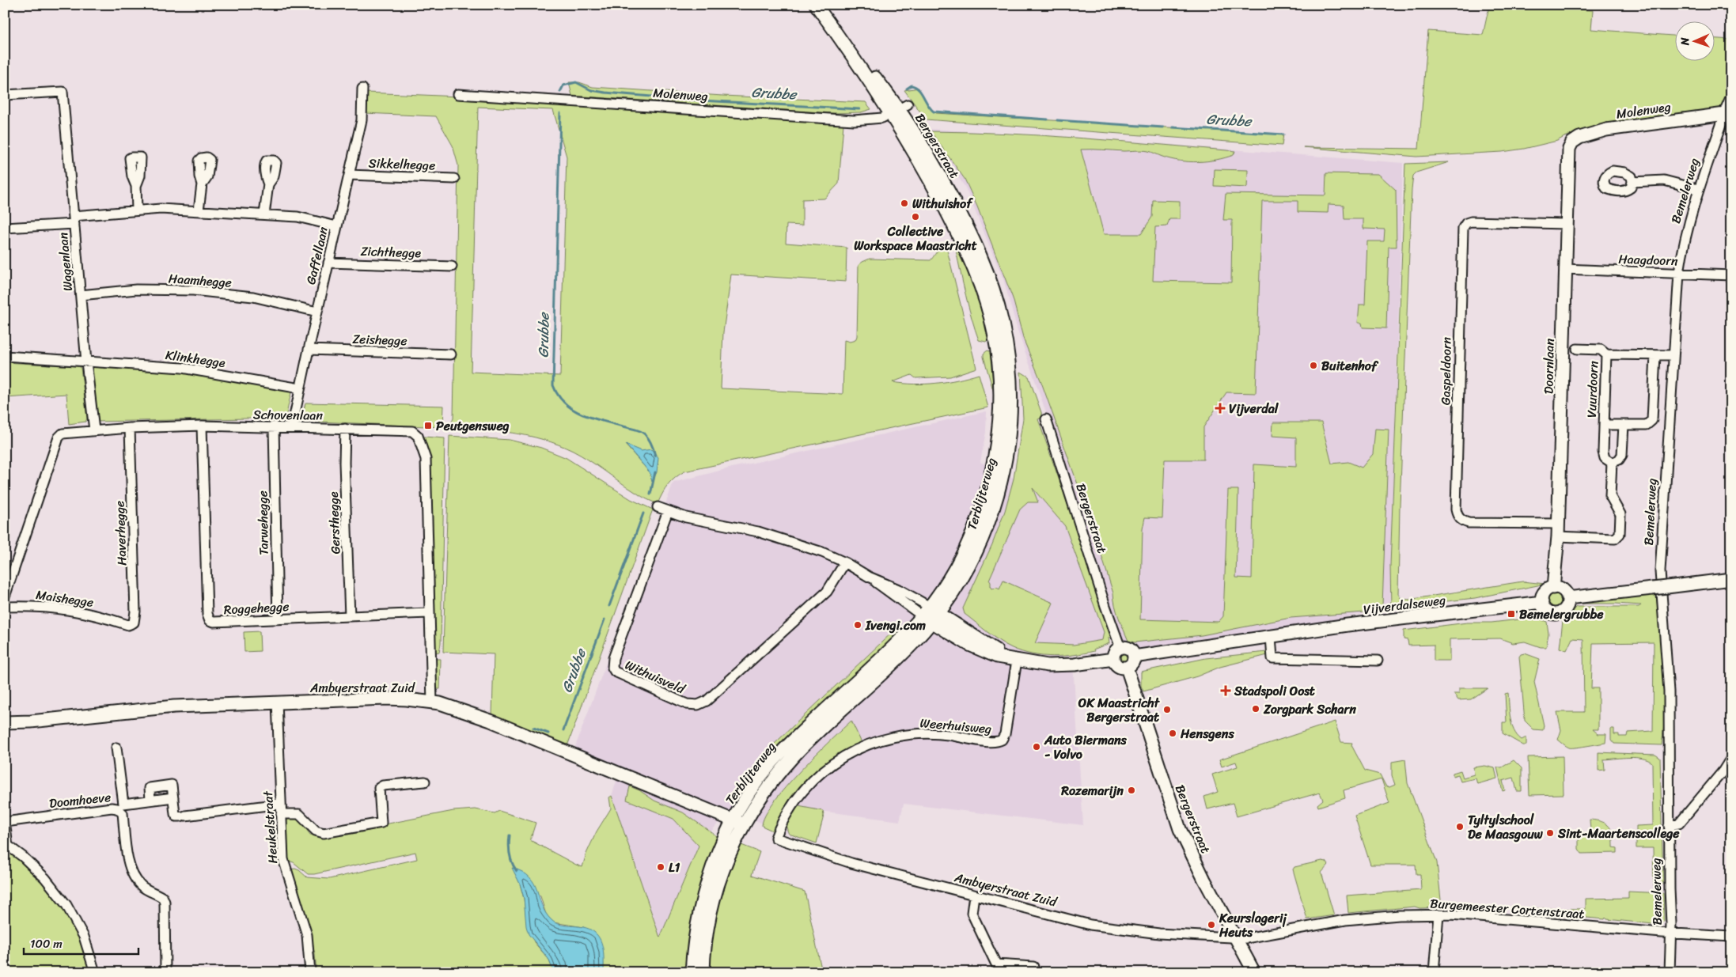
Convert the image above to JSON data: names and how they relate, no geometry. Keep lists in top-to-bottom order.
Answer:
{
  "streets": {
    "main road": [
      "Molenweg",
      "Bergerstraat",
      "Bemelerweg",
      "Doornlaan",
      "Terblijterweg",
      "Vijverdalseweg",
      "Ambyerstraat Zuid"
    ],
    "street": [
      "Sikkelhegge",
      "Zichthegge",
      "Gaffellaan",
      "Haagdoorn",
      "Wagenlaan",
      "Haamhegge",
      "Zeishegge",
      "Klinkhegge",
      "Gaspeldoorn",
      "Vuurdoorn",
      "Schovenlaan",
      "Tarwehegge",
      "Gersthegge",
      "Haverhegge",
      "Maishegge",
      "Roggehegge",
      "Withuisveld",
      "Weerhuisweg",
      "Doomhoeve",
      "Heukelstraat",
      "Burgemeester Cortenstraat"
    ]
  },
  "crossings": [
    ["Molenweg", "Bergerstraat"],
    ["Molenweg", "Bemelerweg"],
    ["Molenweg", "Doornlaan"],
    ["Bergerstraat", "Terblijterweg"],
    ["Bergerstraat", "Vijverdalseweg"],
    ["Bergerstraat", "Ambyerstraat Zuid"],
    ["Bergerstraat", "Burgemeester Cortenstraat"],
    ["Sikkelhegge", "Gaffellaan"],
    ["Bemelerweg", "Haagdoorn"],
    ["Bemelerweg", "Vuurdoorn"],
    ["Bemelerweg", "Burgemeester Cortenstraat"],
    ["Zichthegge", "Gaffellaan"],
    ["Gaffellaan", "Haamhegge"],
    ["Gaffellaan", "Zeishegge"],
    ["Gaffellaan", "Klinkhegge"],
    ["Gaffellaan", "Schovenlaan"],
    ["Haagdoorn", "Doornlaan"],
    ["Wagenlaan", "Haamhegge"],
    ["Wagenlaan", "Klinkhegge"],
    ["Wagenlaan", "Schovenlaan"],
    ["Doornlaan", "Gaspeldoorn"],
    ["Doornlaan", "Vijverdalseweg"],
    ["Schovenlaan", "Tarwehegge"],
    ["Schovenlaan", "Gersthegge"],
    ["Schovenlaan", "Haverhegge"],
    ["Schovenlaan", "Roggehegge"],
    ["Schovenlaan", "Ambyerstraat Zuid"],
    ["Terblijterweg", "Ambyerstraat Zuid"],
    ["Tarwehegge", "Roggehegge"],
    ["Gersthegge", "Roggehegge"],
    ["Haverhegge", "Maishegge"],
    ["Ambyerstraat Zuid", "Weerhuisweg"],
    ["Ambyerstraat Zuid", "Heukelstraat"],
    ["Ambyerstraat Zuid", "Burgemeester Cortenstraat"]
  ],
  "water": ["Grubbe"],
  "places": {
    "other": [
      "Withuishof",
      "Collective Workspace Maastricht",
      "Buitenhof",
      "Ivengi.com",
      "Zorgpark Scharn",
      "OK Maastricht Bergerstraat",
      "Hensgens",
      "Auto Biermans - Volvo",
      "Rozemarijn",
      "Tyltylschool De Maasgouw",
      "Sint-Maartenscollege",
      "L1",
      "Keurslagerij Heuts"
    ],
    "health": ["Vijverdal", "Stadspoli Oost"],
    "transit": ["Peutgensweg", "Bemelergrubbe"]
  },
  "scale_bar": "100 m",
  "north": "left"
}
